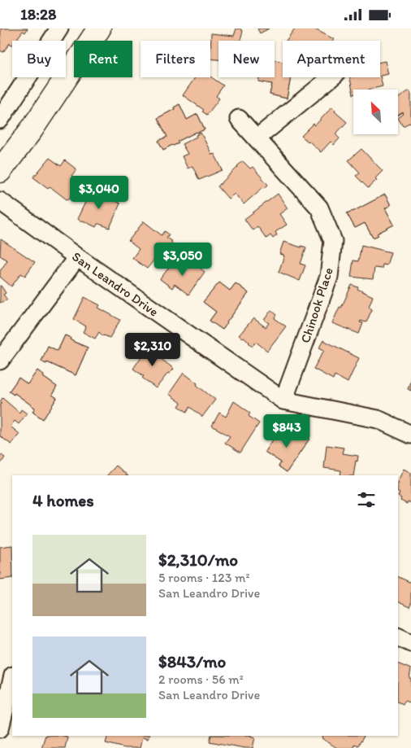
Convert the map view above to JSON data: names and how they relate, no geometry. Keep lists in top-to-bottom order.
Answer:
{
  "streets": {
    "street": ["San Leandro Drive", "Chinook Place"]
  },
  "crossings": [
    ["San Leandro Drive", "Chinook Place"]
  ],
  "north": "top left",
  "page": {
    "status": "18:28",
    "chip": [
      "Buy",
      "Rent",
      "Filters",
      "New",
      "Apartment"
    ],
    "price": [
      "$3,040",
      "$3,050",
      "$2,310",
      "$843"
    ],
    "heading": "4 homes",
    "list": [
      {
        "name": "$2,310/mo",
        "note": "5 rooms · 123 m² · San Leandro Drive"
      },
      {
        "name": "$843/mo",
        "note": "2 rooms · 56 m² · San Leandro Drive"
      }
    ]
  }
}
